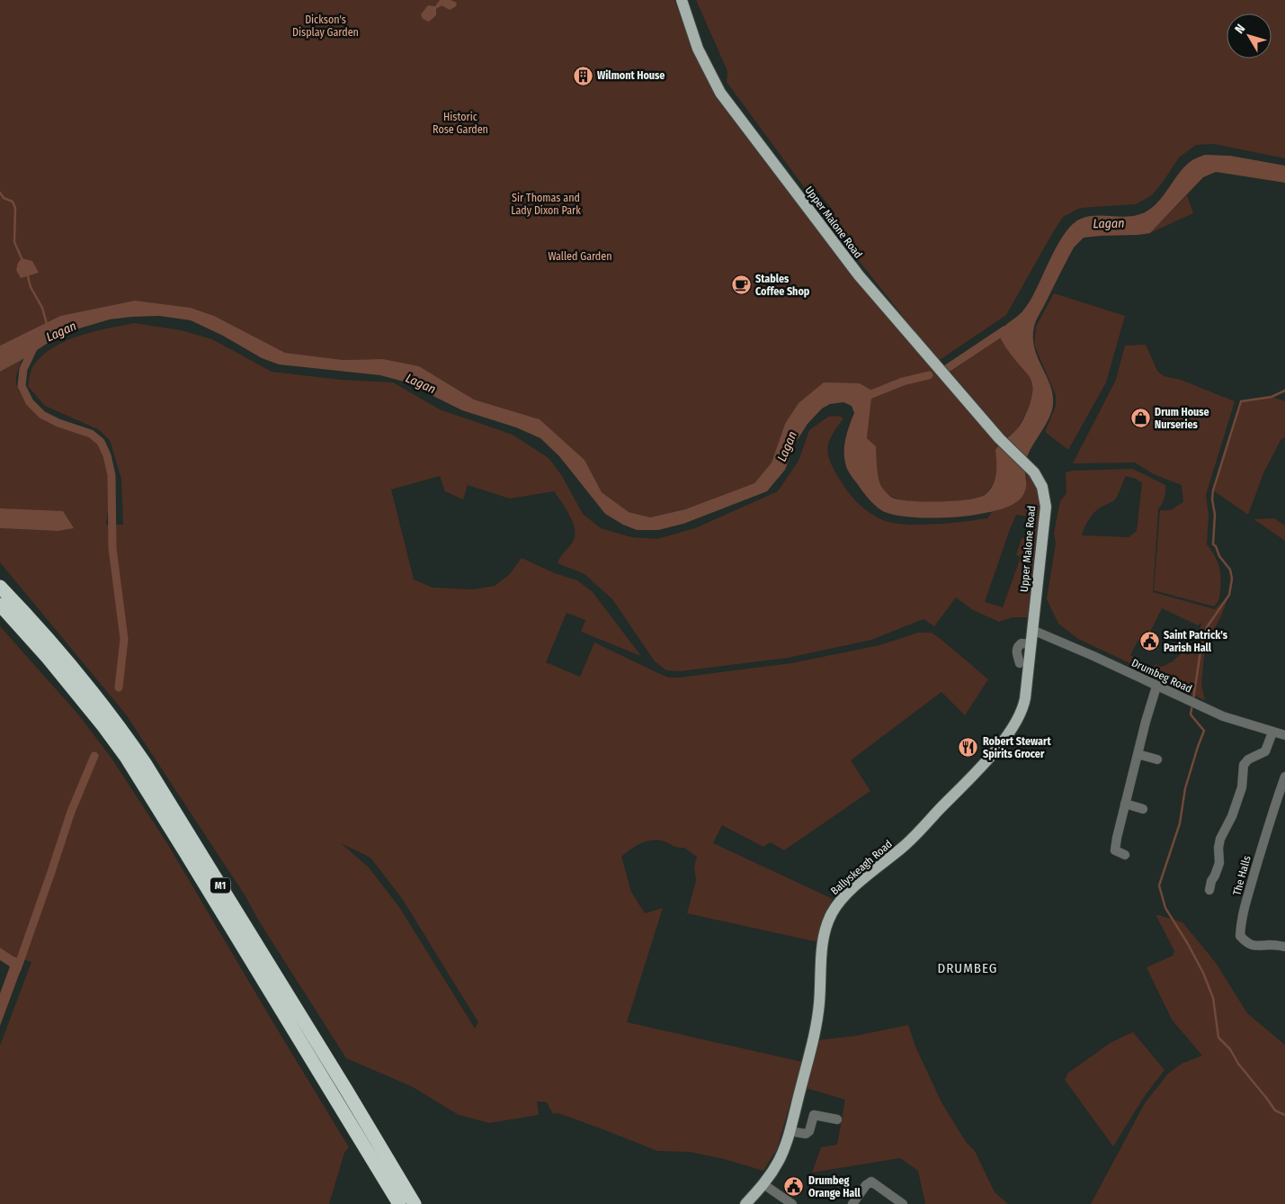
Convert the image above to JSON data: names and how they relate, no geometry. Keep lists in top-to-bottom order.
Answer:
{
  "streets": {
    "highway": ["M1"],
    "main road": ["Upper Malone Road", "Ballyskeagh Road"],
    "street": ["Drumbeg Road", "The Halls"]
  },
  "crossings": [
    ["Upper Malone Road", "Drumbeg Road"],
    ["Upper Malone Road", "Ballyskeagh Road"],
    ["Drumbeg Road", "Ballyskeagh Road"]
  ],
  "districts": ["DRUMBEG"],
  "water": ["Lagan"],
  "parks": [
    "Dickson's Display Garden",
    "Historic Rose Garden",
    "Sir Thomas and Lady Dixon Park",
    "Walled Garden"
  ],
  "places": {
    "building": ["Wilmont House"],
    "cafe": ["Stables Coffee Shop"],
    "shop": ["Drum House Nurseries"],
    "public building": ["Saint Patrick's Parish Hall", "Drumbeg Orange Hall"],
    "restaurant": ["Robert Stewart Spirits Grocer"]
  },
  "north": "top left"
}
